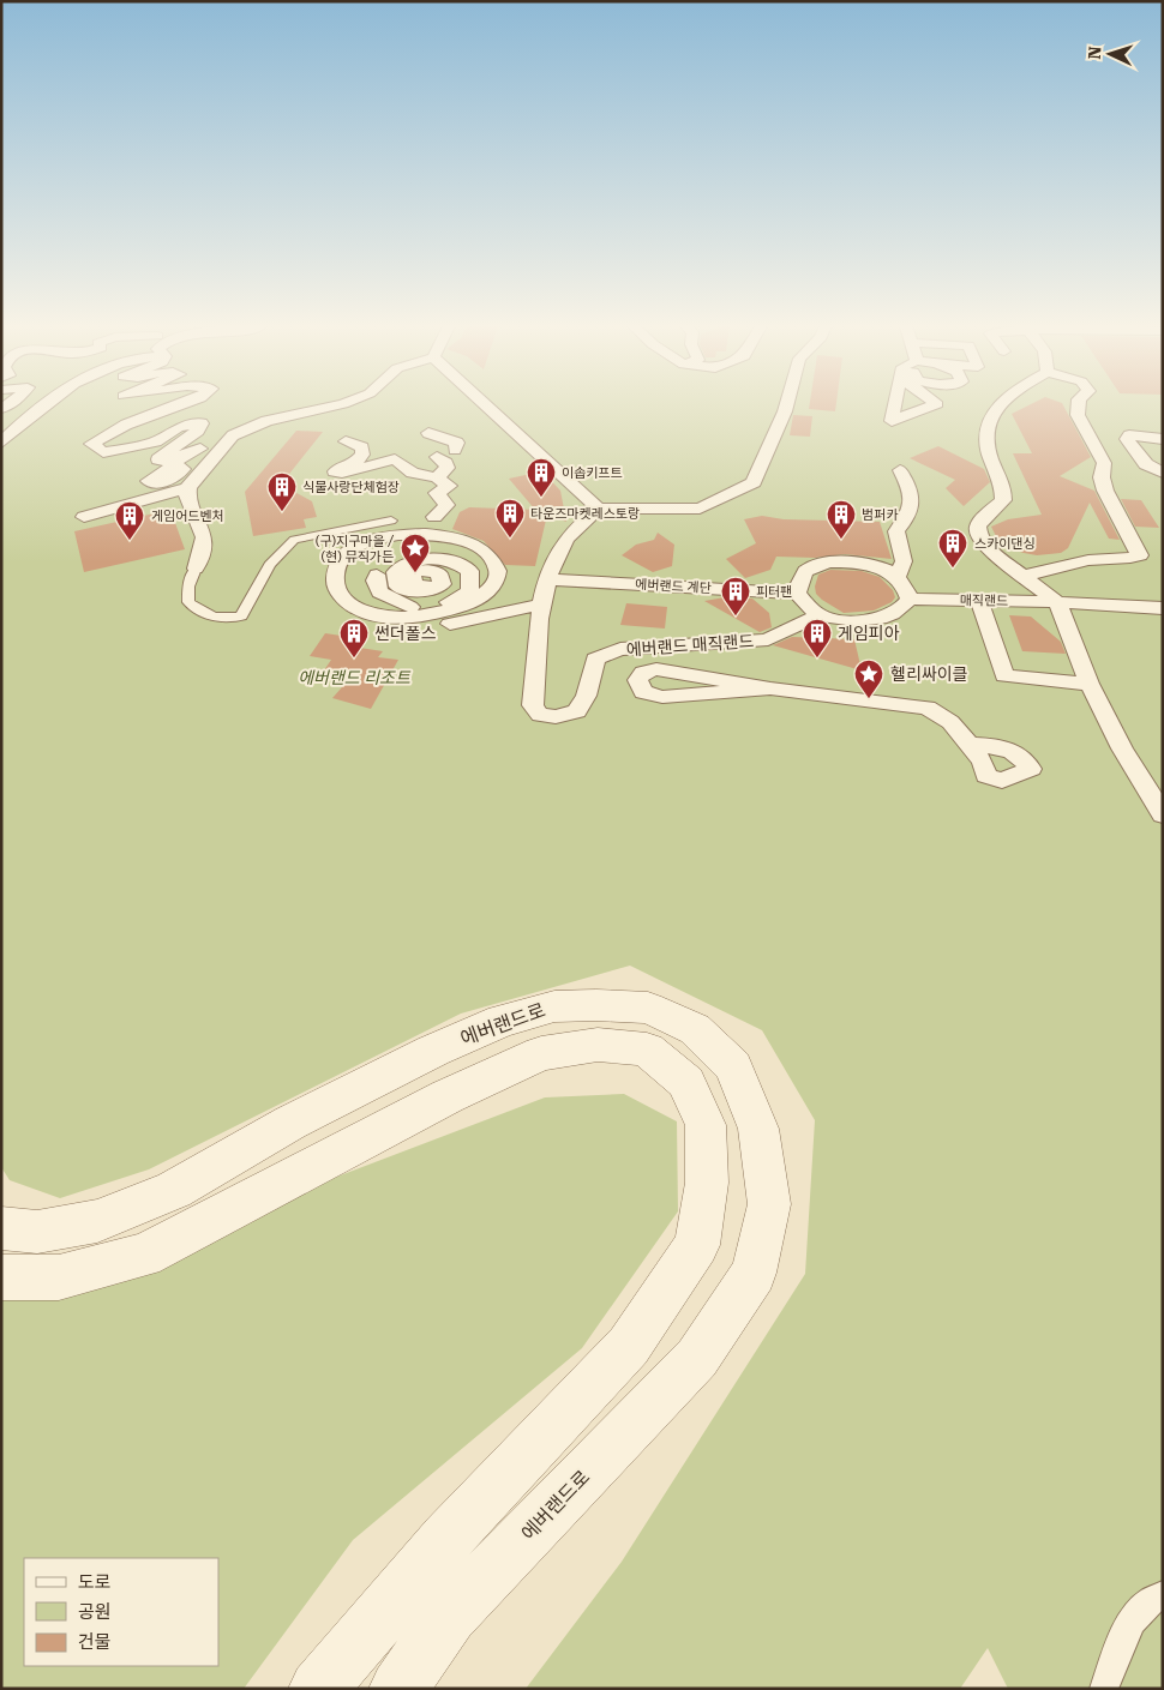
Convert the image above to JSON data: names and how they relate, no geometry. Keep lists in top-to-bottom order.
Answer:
{
  "streets": {
    "street": [
      "에버랜드 계단",
      "매직랜드",
      "에버랜드 매직랜드",
      "에버랜드로"
    ]
  },
  "crossings": [
    ["에버랜드 계단", "에버랜드 매직랜드"]
  ],
  "parks": ["에버랜드 리조트"],
  "places": {
    "building": [
      "이솝키프트",
      "식물사랑단체험장",
      "타운즈마켓레스토랑",
      "범퍼카",
      "게임어드벤처",
      "스카이댄싱",
      "피터팬",
      "썬더폴스",
      "게임피아"
    ],
    "place": ["(구)지구마을 / (현) 뮤직가든", "헬리싸이클"]
  },
  "legend": ["도로", "공원", "건물"],
  "north": "left"
}
